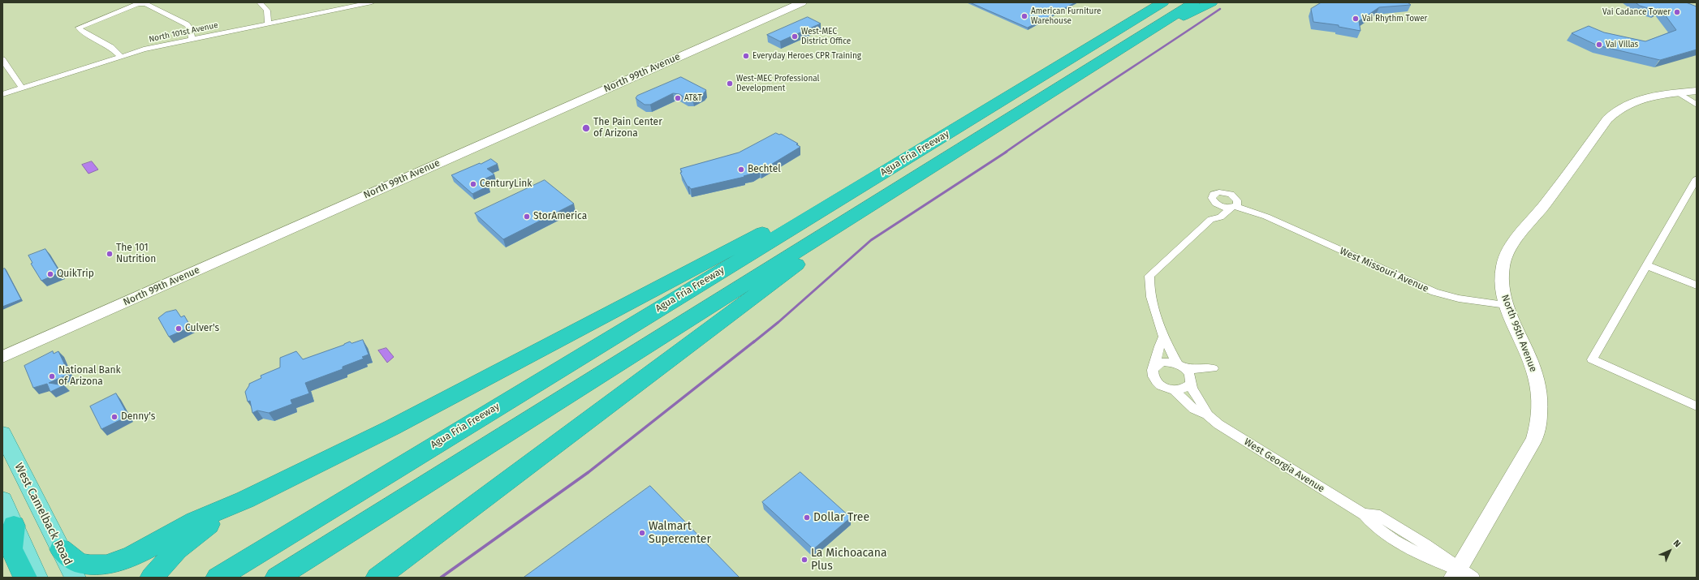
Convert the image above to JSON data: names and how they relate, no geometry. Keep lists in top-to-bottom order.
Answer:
{
  "streets": {
    "highway": ["Agua Fria Freeway"],
    "main road": ["North 99th Avenue", "North 95th Avenue", "West Camelback Road"],
    "street": ["North 101st Avenue", "West Missouri Avenue", "West Georgia Avenue"]
  },
  "crossings": [
    ["West Missouri Avenue", "North 95th Avenue"],
    ["North 95th Avenue", "West Georgia Avenue"]
  ],
  "places": [
    "Vai Cadance Tower",
    "American Furniture Warehouse",
    "Vai Rhythm Tower",
    "West-MEC District Office",
    "Vai Villas",
    "Everyday Heroes CPR Training",
    "West-MEC Professional Development",
    "AT&T",
    "The Pain Center of Arizona",
    "Bechtel",
    "CenturyLink",
    "StorAmerica",
    "The 101 Nutrition",
    "QuikTrip",
    "Culver's",
    "National Bank of Arizona",
    "Denny's",
    "Dollar Tree",
    "Walmart Supercenter",
    "La Michoacana Plus"
  ],
  "north": "top right"
}
